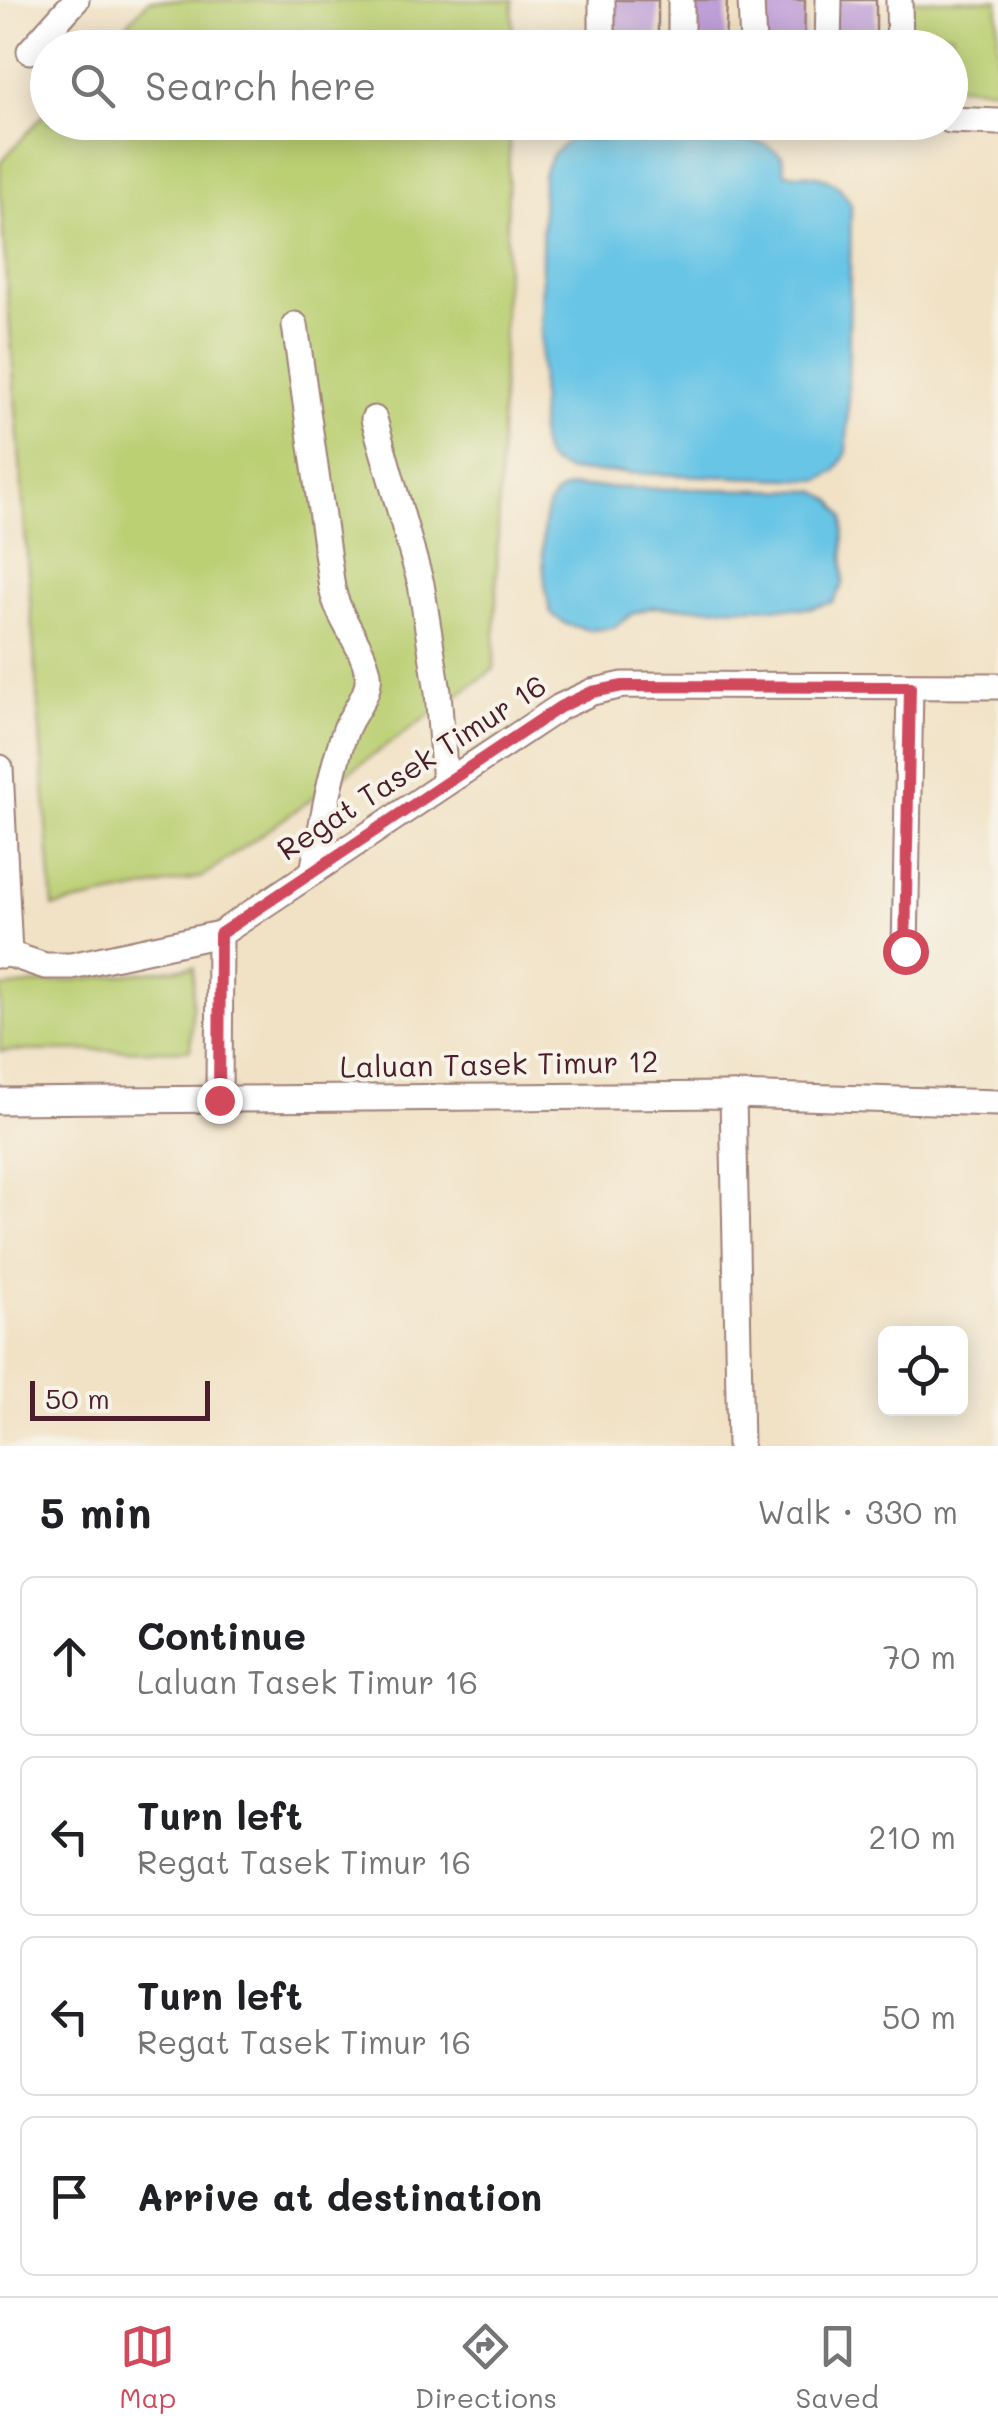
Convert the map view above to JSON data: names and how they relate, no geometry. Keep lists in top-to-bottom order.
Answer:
{
  "streets": {
    "street": ["Regat Tasek Timur 16", "Laluan Tasek Timur 12"]
  },
  "scale_bar": "50 m",
  "page": {
    "search": "Search here",
    "scale": "50 m",
    "heading": ["5 min", "Walk · 330 m"],
    "list": [
      ["Continue", "Laluan Tasek Timur 16", "70 m"],
      ["Turn left", "Regat Tasek Timur 16", "210 m"],
      ["Turn left", "Regat Tasek Timur 16", "50 m"],
      "Arrive at destination"
    ],
    "nav": ["Map", "Directions", "Saved"]
  }
}
